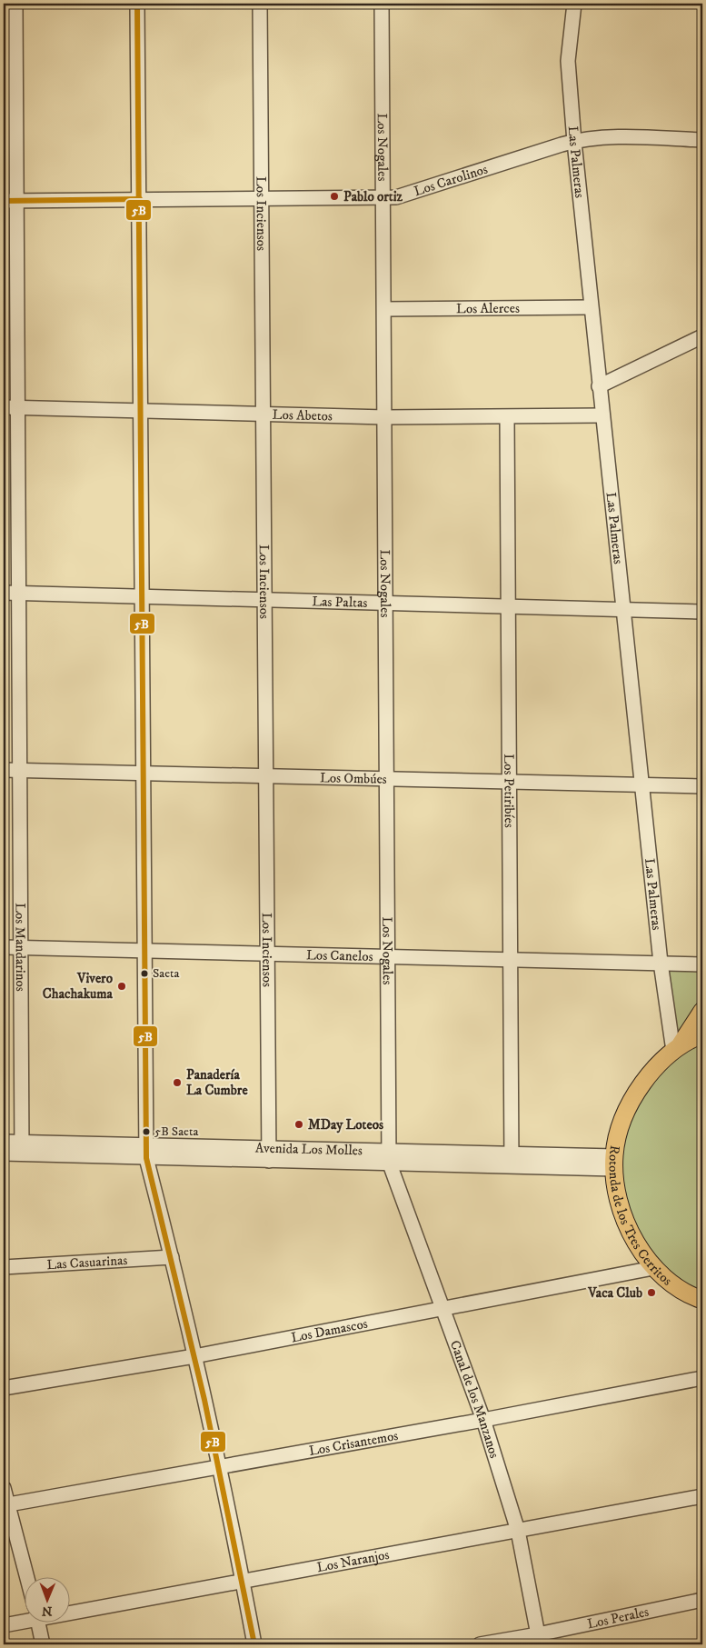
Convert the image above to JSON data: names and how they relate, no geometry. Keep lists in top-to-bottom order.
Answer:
{
  "streets": {
    "main road": ["Rotonda de los Tres Cerritos"],
    "street": [
      "Los Nogales",
      "Las Palmeras",
      "Los Carolinos",
      "Los Inciensos",
      "Los Alerces",
      "Los Abetos",
      "Las Paltas",
      "Los Ombúes",
      "Los Petiribíes",
      "Los Mandarinos",
      "Los Canelos",
      "Avenida Los Molles",
      "Las Casuarinas",
      "Los Damascos",
      "Canal de los Manzanos",
      "Los Crisantemos",
      "Los Naranjos",
      "Los Perales"
    ]
  },
  "crossings": [
    ["Los Nogales", "Los Carolinos"],
    ["Los Nogales", "Los Alerces"],
    ["Los Nogales", "Los Abetos"],
    ["Los Nogales", "Las Paltas"],
    ["Los Nogales", "Los Ombúes"],
    ["Los Nogales", "Los Canelos"],
    ["Los Nogales", "Avenida Los Molles"],
    ["Los Nogales", "Canal de los Manzanos"],
    ["Las Palmeras", "Los Carolinos"],
    ["Las Palmeras", "Los Alerces"],
    ["Las Palmeras", "Los Abetos"],
    ["Las Palmeras", "Las Paltas"],
    ["Las Palmeras", "Los Ombúes"],
    ["Las Palmeras", "Los Canelos"],
    ["Las Palmeras", "Rotonda de los Tres Cerritos"],
    ["Los Carolinos", "Los Inciensos"],
    ["Los Carolinos", "Los Mandarinos"],
    ["Los Inciensos", "Los Abetos"],
    ["Los Inciensos", "Las Paltas"],
    ["Los Inciensos", "Los Ombúes"],
    ["Los Inciensos", "Los Canelos"],
    ["Los Inciensos", "Avenida Los Molles"],
    ["Los Abetos", "Los Petiribíes"],
    ["Los Abetos", "Los Mandarinos"],
    ["Las Paltas", "Los Petiribíes"],
    ["Las Paltas", "Los Mandarinos"],
    ["Los Ombúes", "Los Petiribíes"],
    ["Los Ombúes", "Los Mandarinos"],
    ["Los Petiribíes", "Los Canelos"],
    ["Los Petiribíes", "Avenida Los Molles"],
    ["Los Mandarinos", "Los Canelos"],
    ["Los Mandarinos", "Avenida Los Molles"],
    ["Avenida Los Molles", "Rotonda de los Tres Cerritos"],
    ["Avenida Los Molles", "Canal de los Manzanos"],
    ["Rotonda de los Tres Cerritos", "Los Damascos"],
    ["Los Damascos", "Canal de los Manzanos"],
    ["Canal de los Manzanos", "Los Crisantemos"],
    ["Canal de los Manzanos", "Los Naranjos"],
    ["Canal de los Manzanos", "Los Perales"]
  ],
  "places": [
    "Pablo ortiz",
    "Saeta",
    "Vivero Chachakuma",
    "Panadería La Cumbre",
    "MDay Loteos",
    "5B Saeta",
    "Vaca Club"
  ],
  "lines": ["transit line 5B"],
  "north": "bottom"
}
